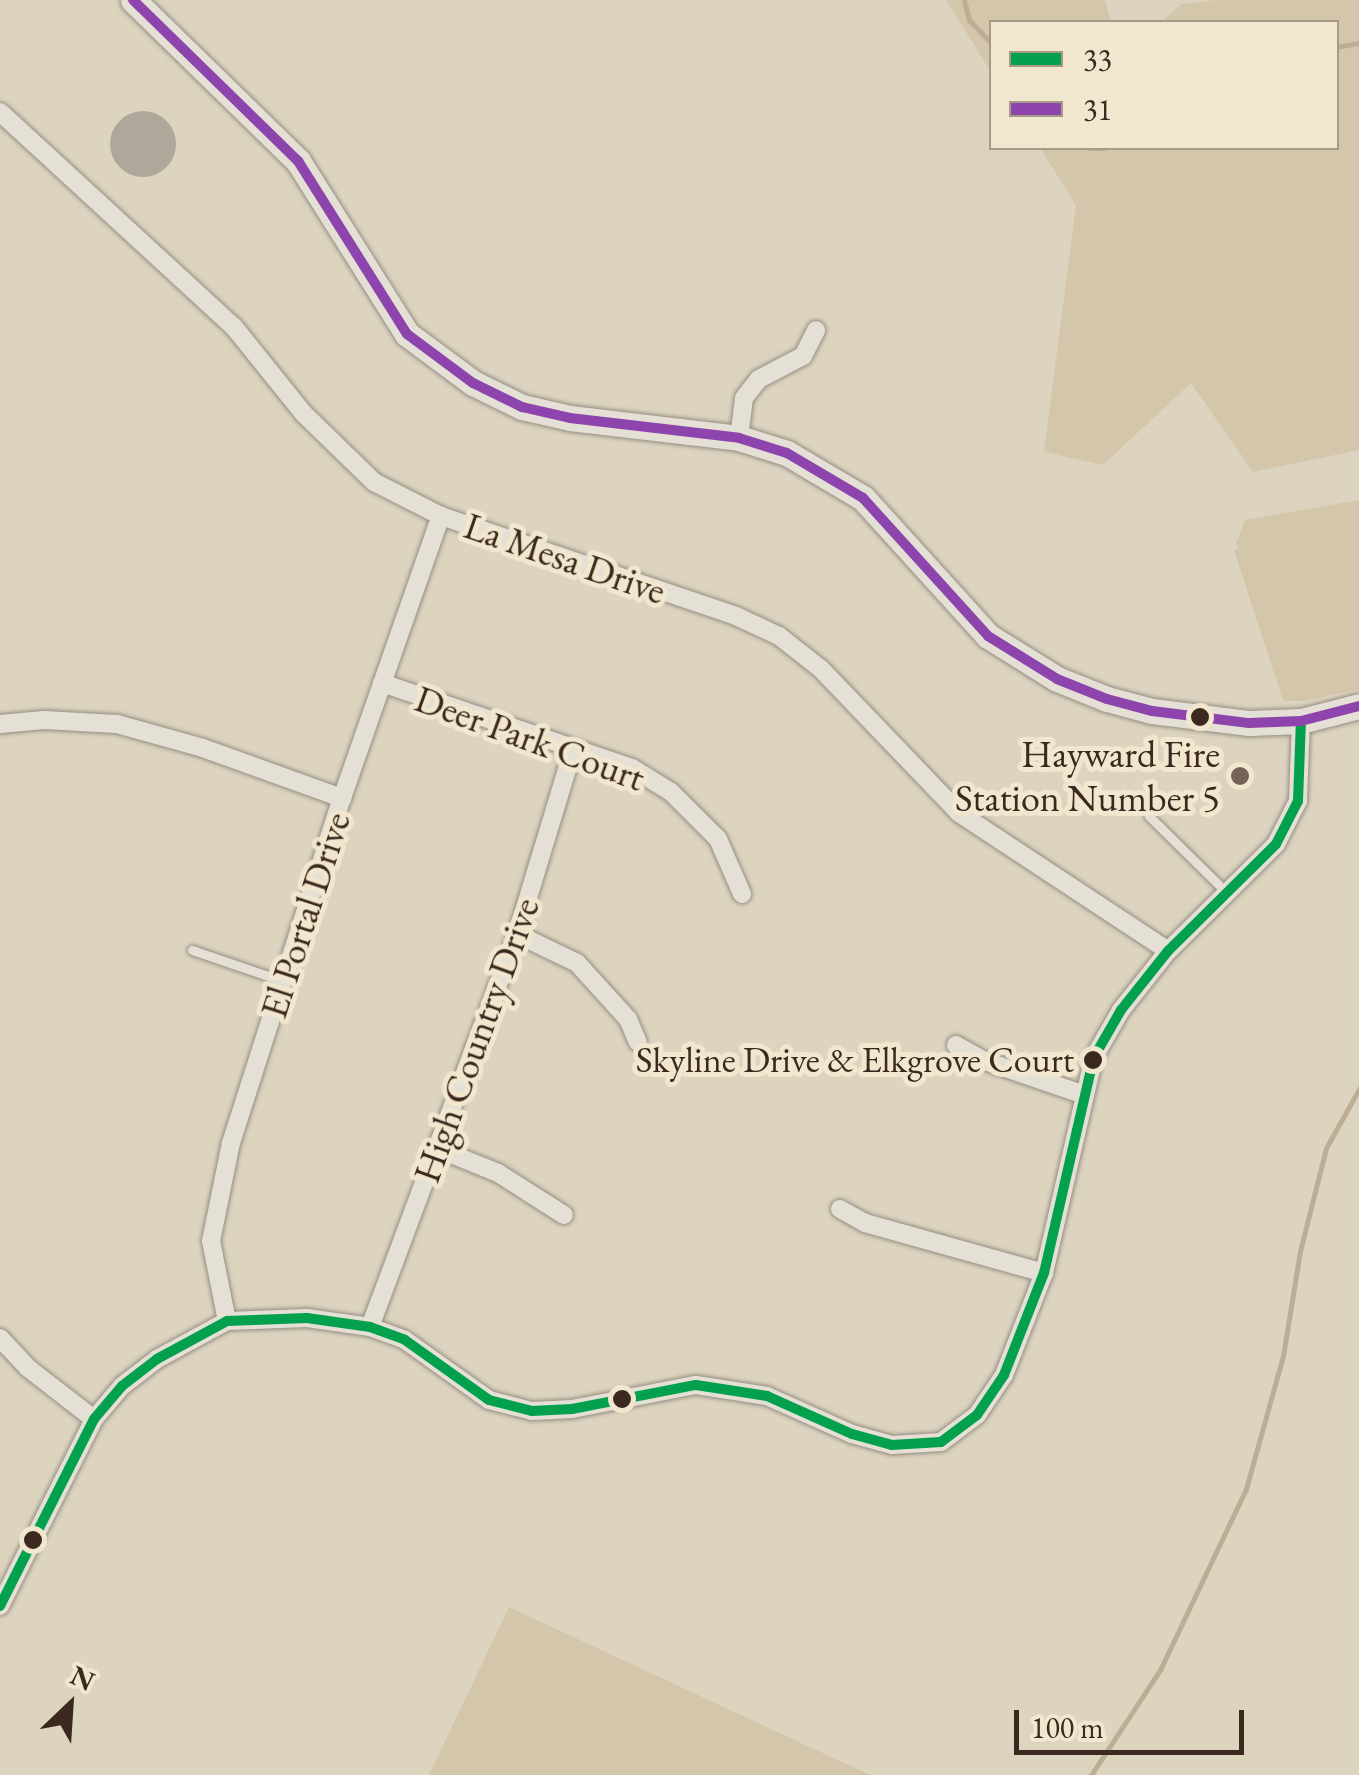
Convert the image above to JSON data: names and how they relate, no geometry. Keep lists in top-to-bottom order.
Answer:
{
  "streets": {
    "street": [
      "La Mesa Drive",
      "Deer Park Court",
      "El Portal Drive",
      "High Country Drive"
    ]
  },
  "crossings": [
    ["La Mesa Drive", "El Portal Drive"],
    ["Deer Park Court", "El Portal Drive"],
    ["Deer Park Court", "High Country Drive"]
  ],
  "places": ["Hayward Fire Station Number 5", "Skyline Drive & Elkgrove Court"],
  "lines": ["transit line 31", "transit line 33"],
  "legend": ["33", "31"],
  "scale_bar": "100 m",
  "north": "top right"
}
